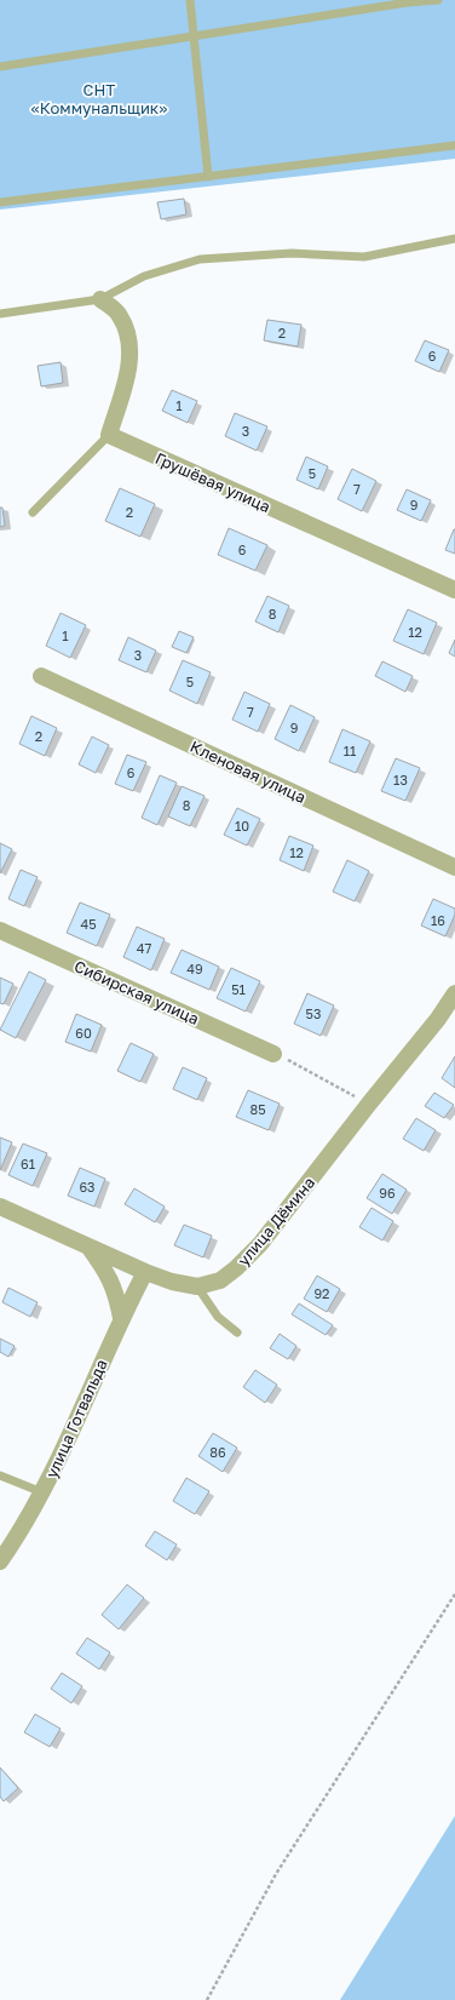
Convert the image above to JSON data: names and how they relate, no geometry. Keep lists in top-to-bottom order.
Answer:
{
  "streets": {
    "street": [
      "Грушёвая улица",
      "Кленовая улица",
      "Сибирская улица",
      "улица Дёмина",
      "улица Готвальда"
    ]
  },
  "crossings": [
    ["улица Дёмина", "улица Готвальда"]
  ],
  "parks": ["СНТ «Коммунальщик»"],
  "house_numbers": [
    "2",
    "6",
    "1",
    "3",
    "5",
    "7",
    "9",
    "2",
    "6",
    "8",
    "12",
    "1",
    "3",
    "5",
    "7",
    "9",
    "2",
    "11",
    "6",
    "13",
    "8",
    "10",
    "12",
    "16",
    "45",
    "47",
    "49",
    "51",
    "53",
    "60",
    "85",
    "61",
    "63",
    "96",
    "92",
    "86"
  ]
}
